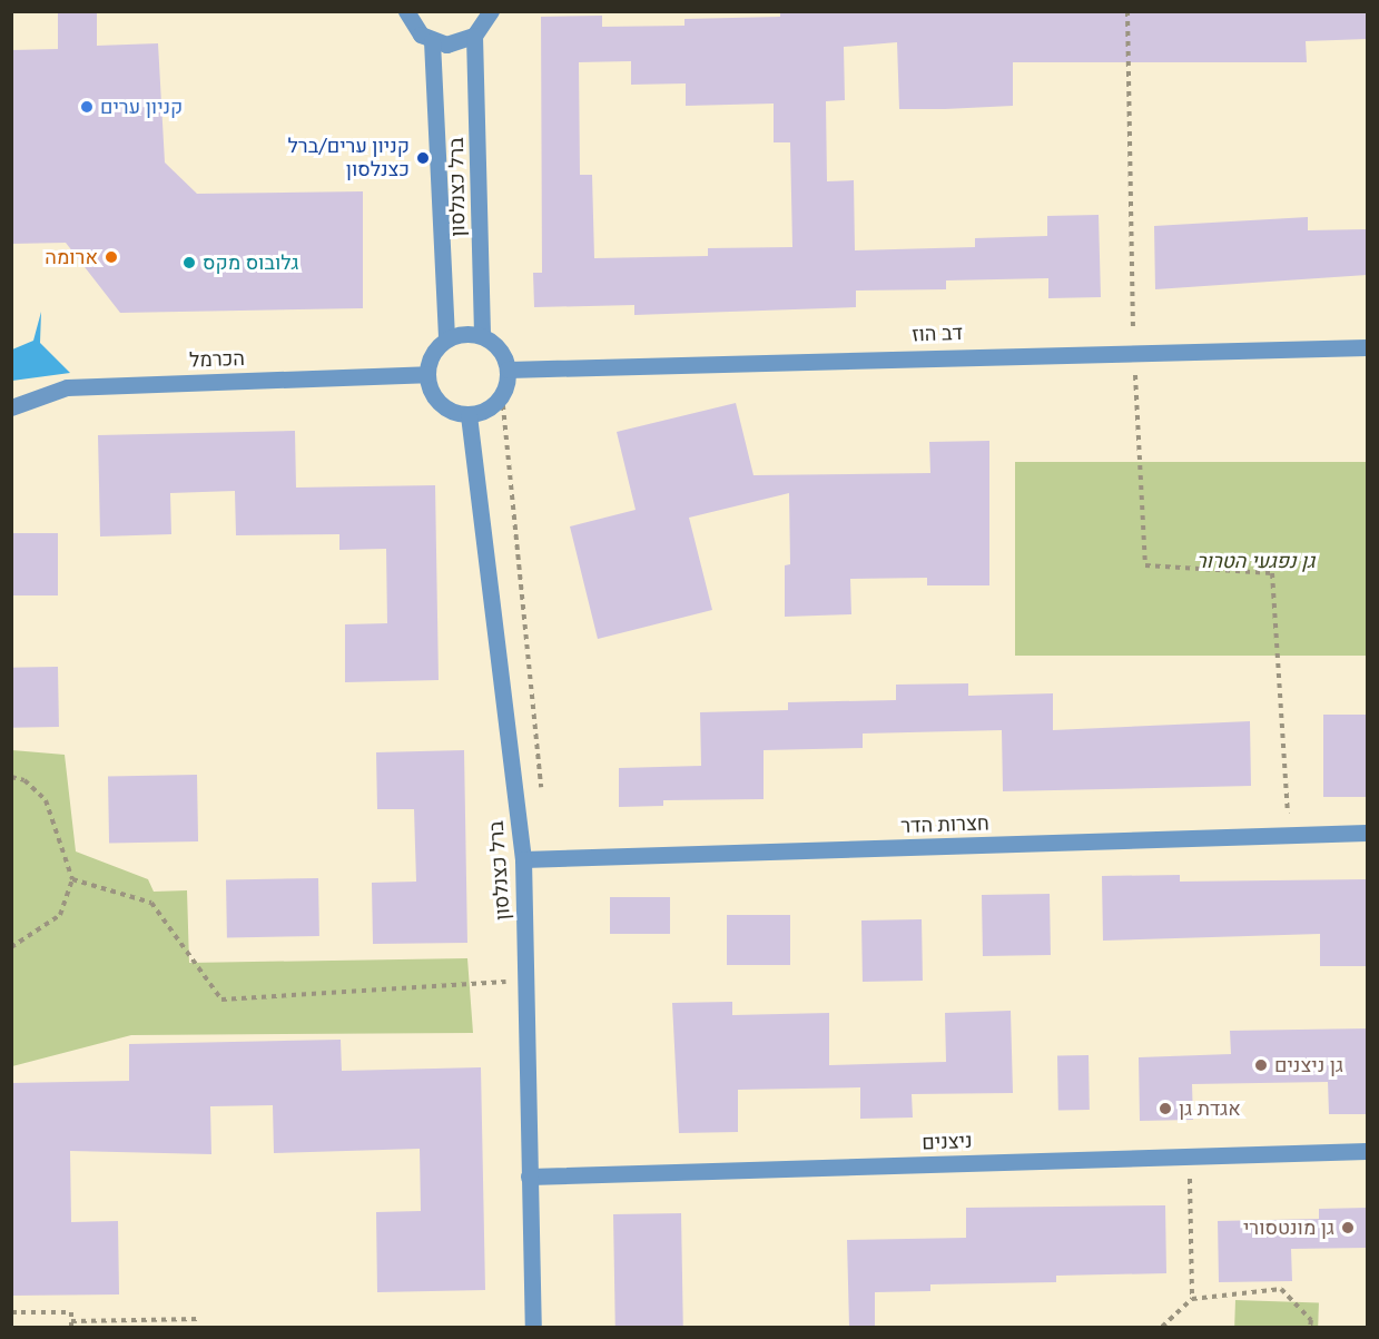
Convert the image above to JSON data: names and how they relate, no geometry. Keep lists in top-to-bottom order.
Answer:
{
  "streets": {
    "street": [
      "ברל כצנלסון",
      "דב הוז",
      "הכרמל",
      "חצרות הדר",
      "ניצנים"
    ]
  },
  "crossings": [
    ["ברל כצנלסון", "דב הוז"],
    ["ברל כצנלסון", "הכרמל"],
    ["ברל כצנלסון", "חצרות הדר"],
    ["ברל כצנלסון", "ניצנים"],
    ["דב הוז", "הכרמל"]
  ],
  "parks": ["גן נפגעי הטרור"],
  "places": [
    "קניון ערים",
    "קניון ערים/ברל כצנלסון",
    "ארומה",
    "גלובוס מקס",
    "גן ניצנים",
    "אגדת גן",
    "גן מונטסורי"
  ]
}
